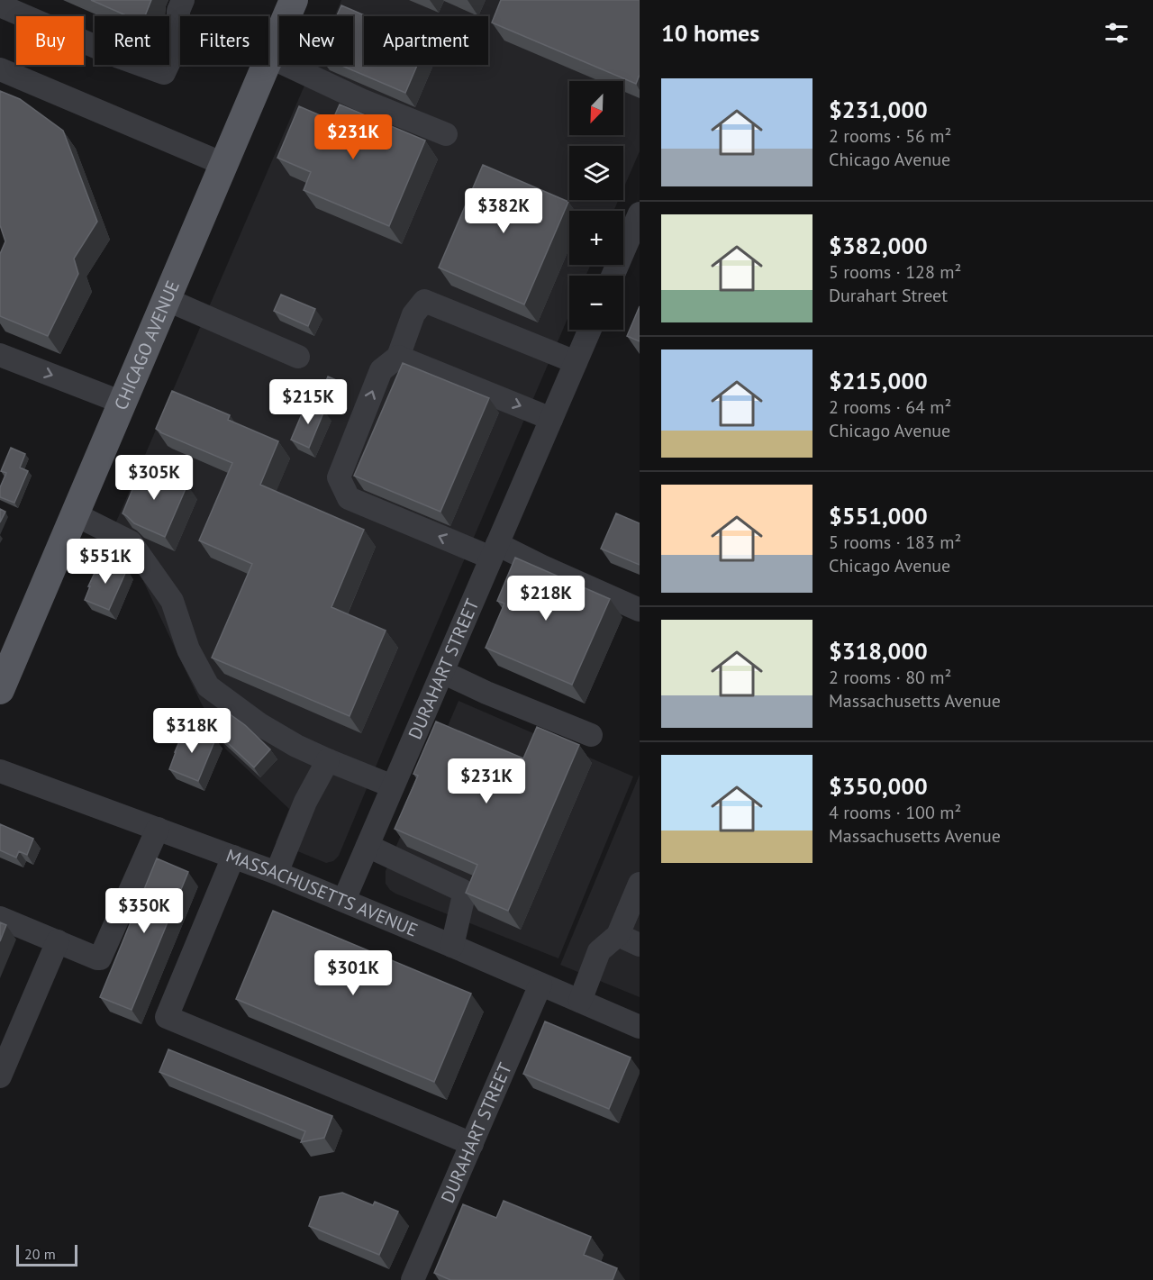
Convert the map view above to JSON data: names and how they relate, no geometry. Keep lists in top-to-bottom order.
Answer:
{
  "streets": {
    "main road": ["CHICAGO AVENUE"],
    "street": ["DURAHART STREET", "MASSACHUSETTS AVENUE"]
  },
  "crossings": [
    ["DURAHART STREET", "MASSACHUSETTS AVENUE"]
  ],
  "scale_bar": "20 m",
  "north": "bottom left",
  "page": {
    "heading": "10 homes",
    "chip": [
      "Buy",
      "Rent",
      "Filters",
      "New",
      "Apartment"
    ],
    "list": [
      {
        "name": "$231,000",
        "note": "2 rooms · 56 m² · Chicago Avenue"
      },
      {
        "name": "$382,000",
        "note": "5 rooms · 128 m² · Durahart Street"
      },
      {
        "name": "$215,000",
        "note": "2 rooms · 64 m² · Chicago Avenue"
      },
      {
        "name": "$551,000",
        "note": "5 rooms · 183 m² · Chicago Avenue"
      },
      {
        "name": "$318,000",
        "note": "2 rooms · 80 m² · Massachusetts Avenue"
      },
      {
        "name": "$350,000",
        "note": "4 rooms · 100 m² · Massachusetts Avenue"
      }
    ],
    "map_buttons": ["+", "−"],
    "price": [
      "$231K",
      "$382K",
      "$215K",
      "$305K",
      "$551K",
      "$218K",
      "$318K",
      "$231K",
      "$350K",
      "$301K"
    ],
    "scale": "20 m"
  }
}
